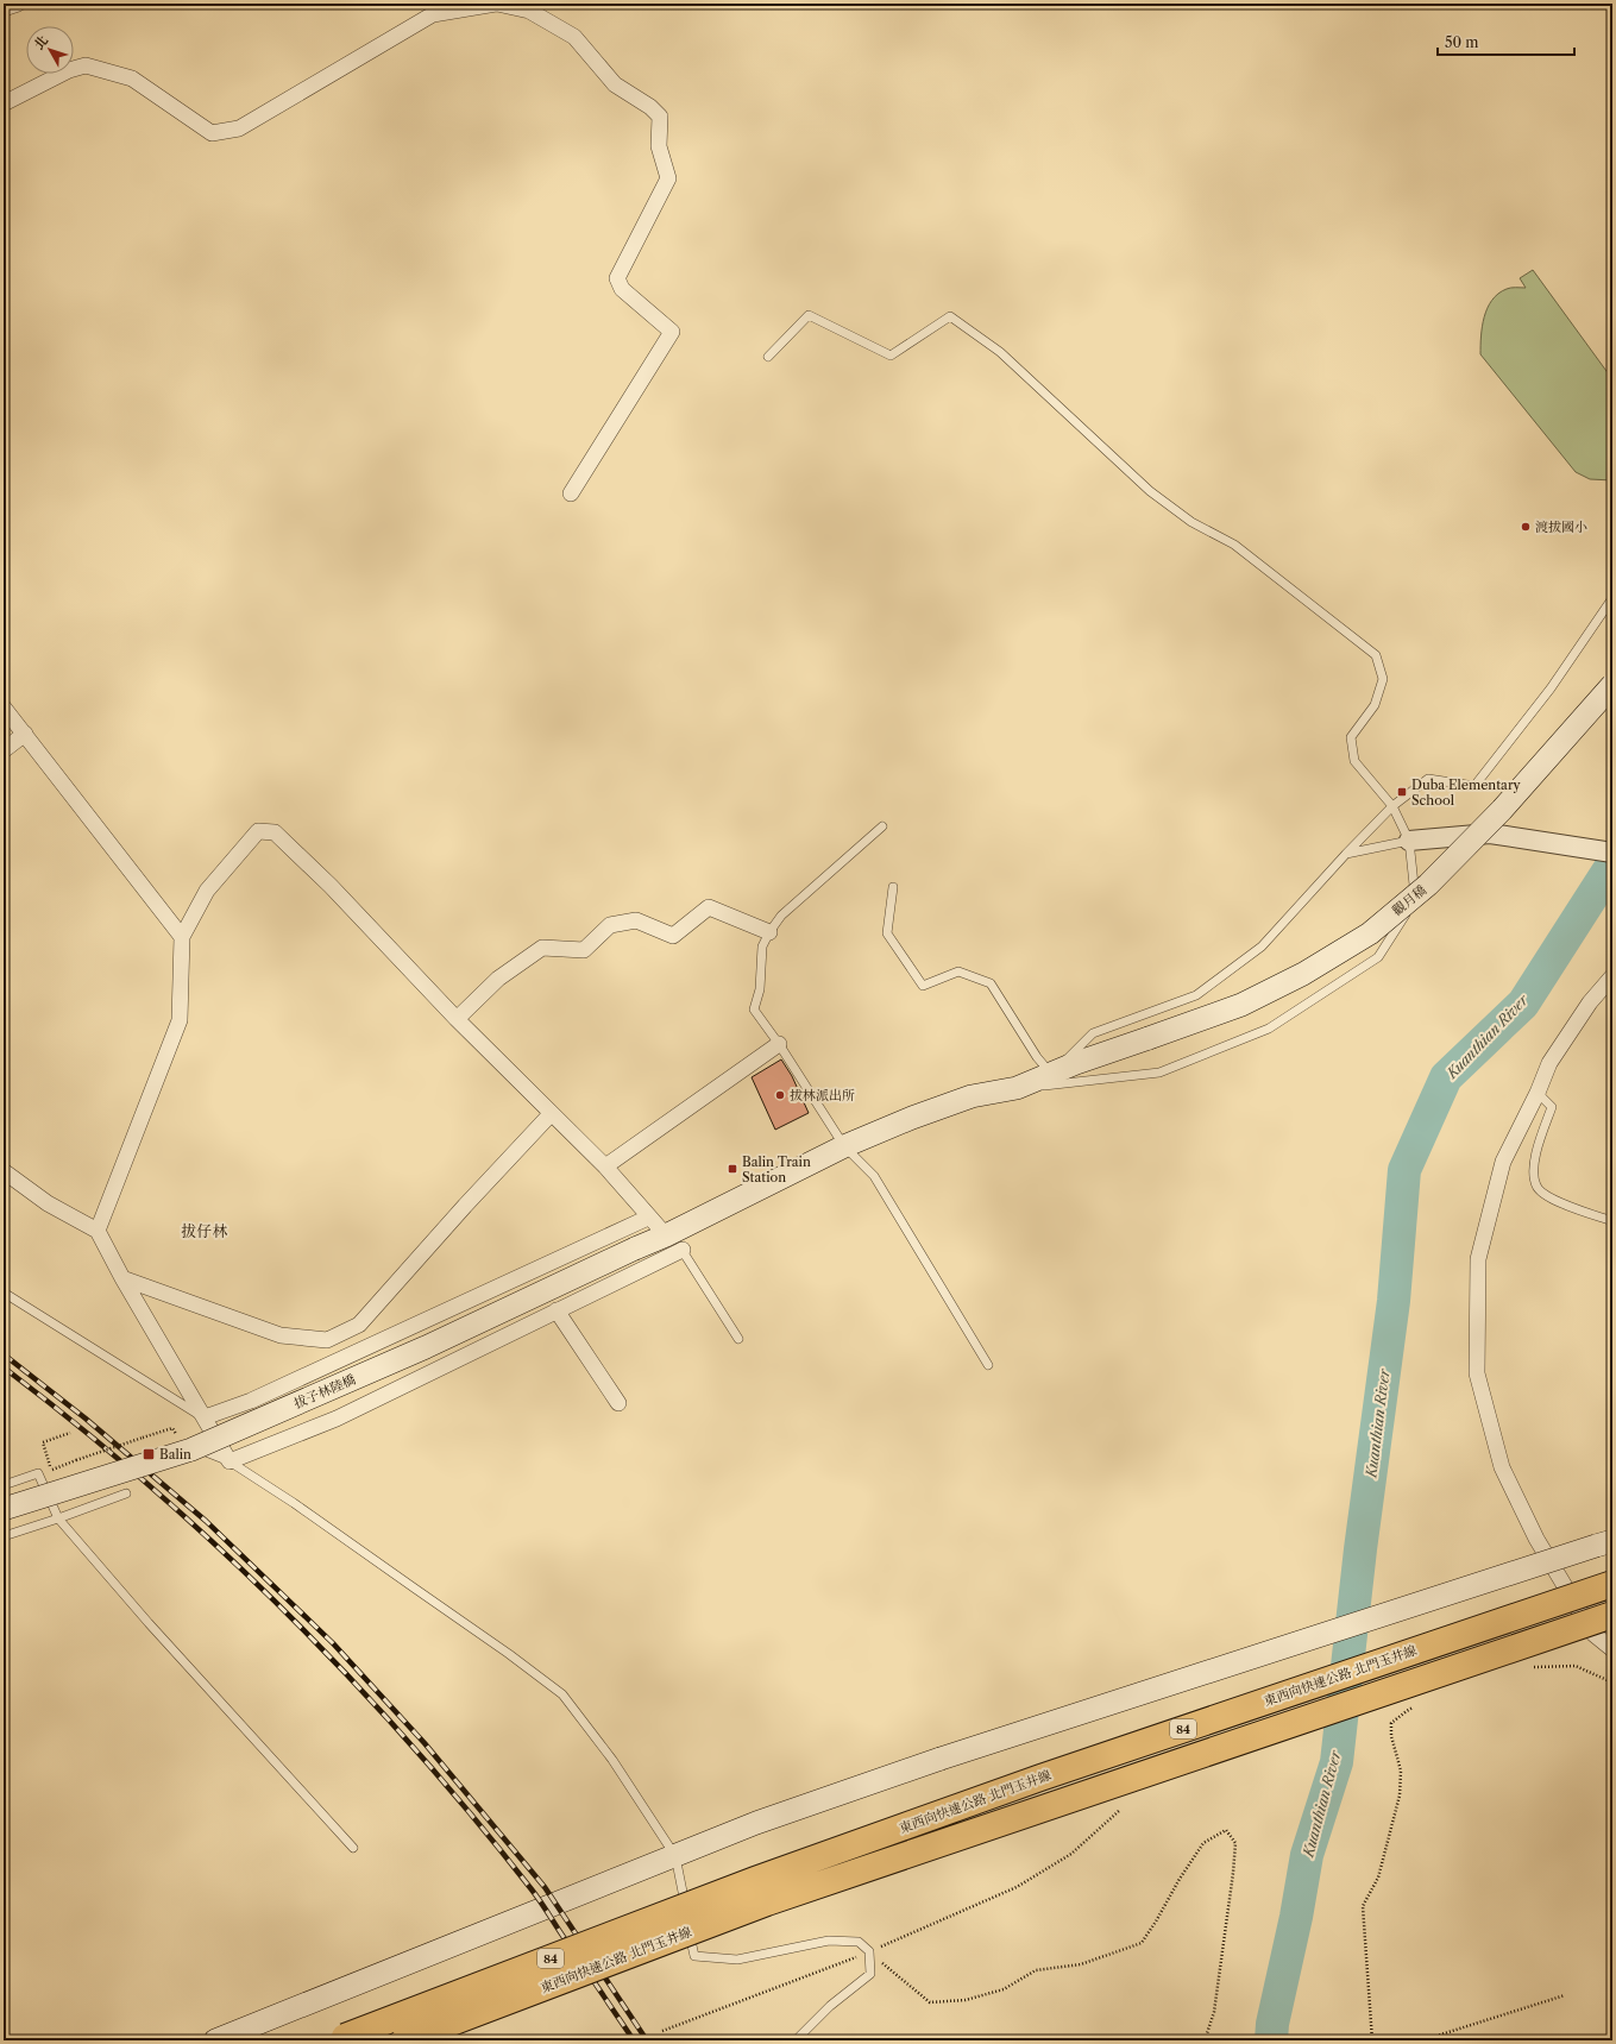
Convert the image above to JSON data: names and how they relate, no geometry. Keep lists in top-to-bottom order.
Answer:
{
  "streets": {
    "highway": ["東西向快速公路 北門玉井線", "84"],
    "main road": ["觀月穚", "拔子林陸橋"]
  },
  "crossings": [
    ["觀月穚", "拔子林陸橋"]
  ],
  "districts": ["拔仔林"],
  "water": ["Kuanthian River"],
  "places": {
    "other": ["渡拔國小", "拔林派出所"],
    "transit": ["Duba Elementary School", "Balin Train Station", "Balin"]
  },
  "scale_bar": "50 m",
  "north": "top left"
}
